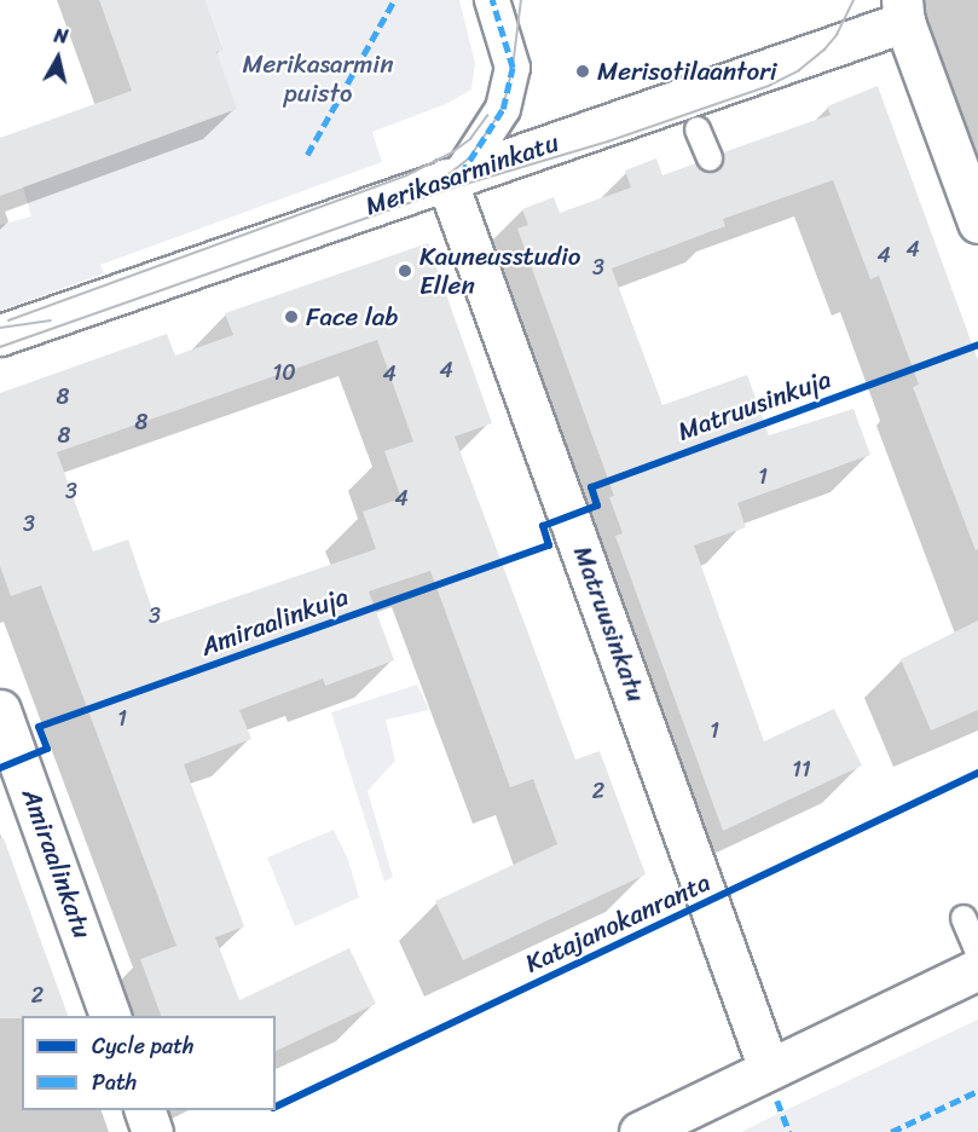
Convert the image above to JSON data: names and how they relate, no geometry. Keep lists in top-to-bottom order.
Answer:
{
  "streets": {
    "street": ["Merikasarminkatu", "Matruusinkatu", "Amiraalinkatu"],
    "cycle path": ["Matruusinkuja", "Katajanokanranta"]
  },
  "crossings": [
    ["Merikasarminkatu", "Matruusinkatu"]
  ],
  "parks": ["Merikasarmin puisto"],
  "places": ["Merisotilaantori", "Kauneusstudio Ellen", "Face lab"],
  "house_numbers": [
    "4",
    "4",
    "3",
    "4",
    "10",
    "4",
    "8",
    "8",
    "8",
    "1",
    "3",
    "4",
    "3",
    "3",
    "1",
    "1",
    "11",
    "2",
    "2"
  ],
  "legend": ["Cycle path", "Path"],
  "north": "top"
}
